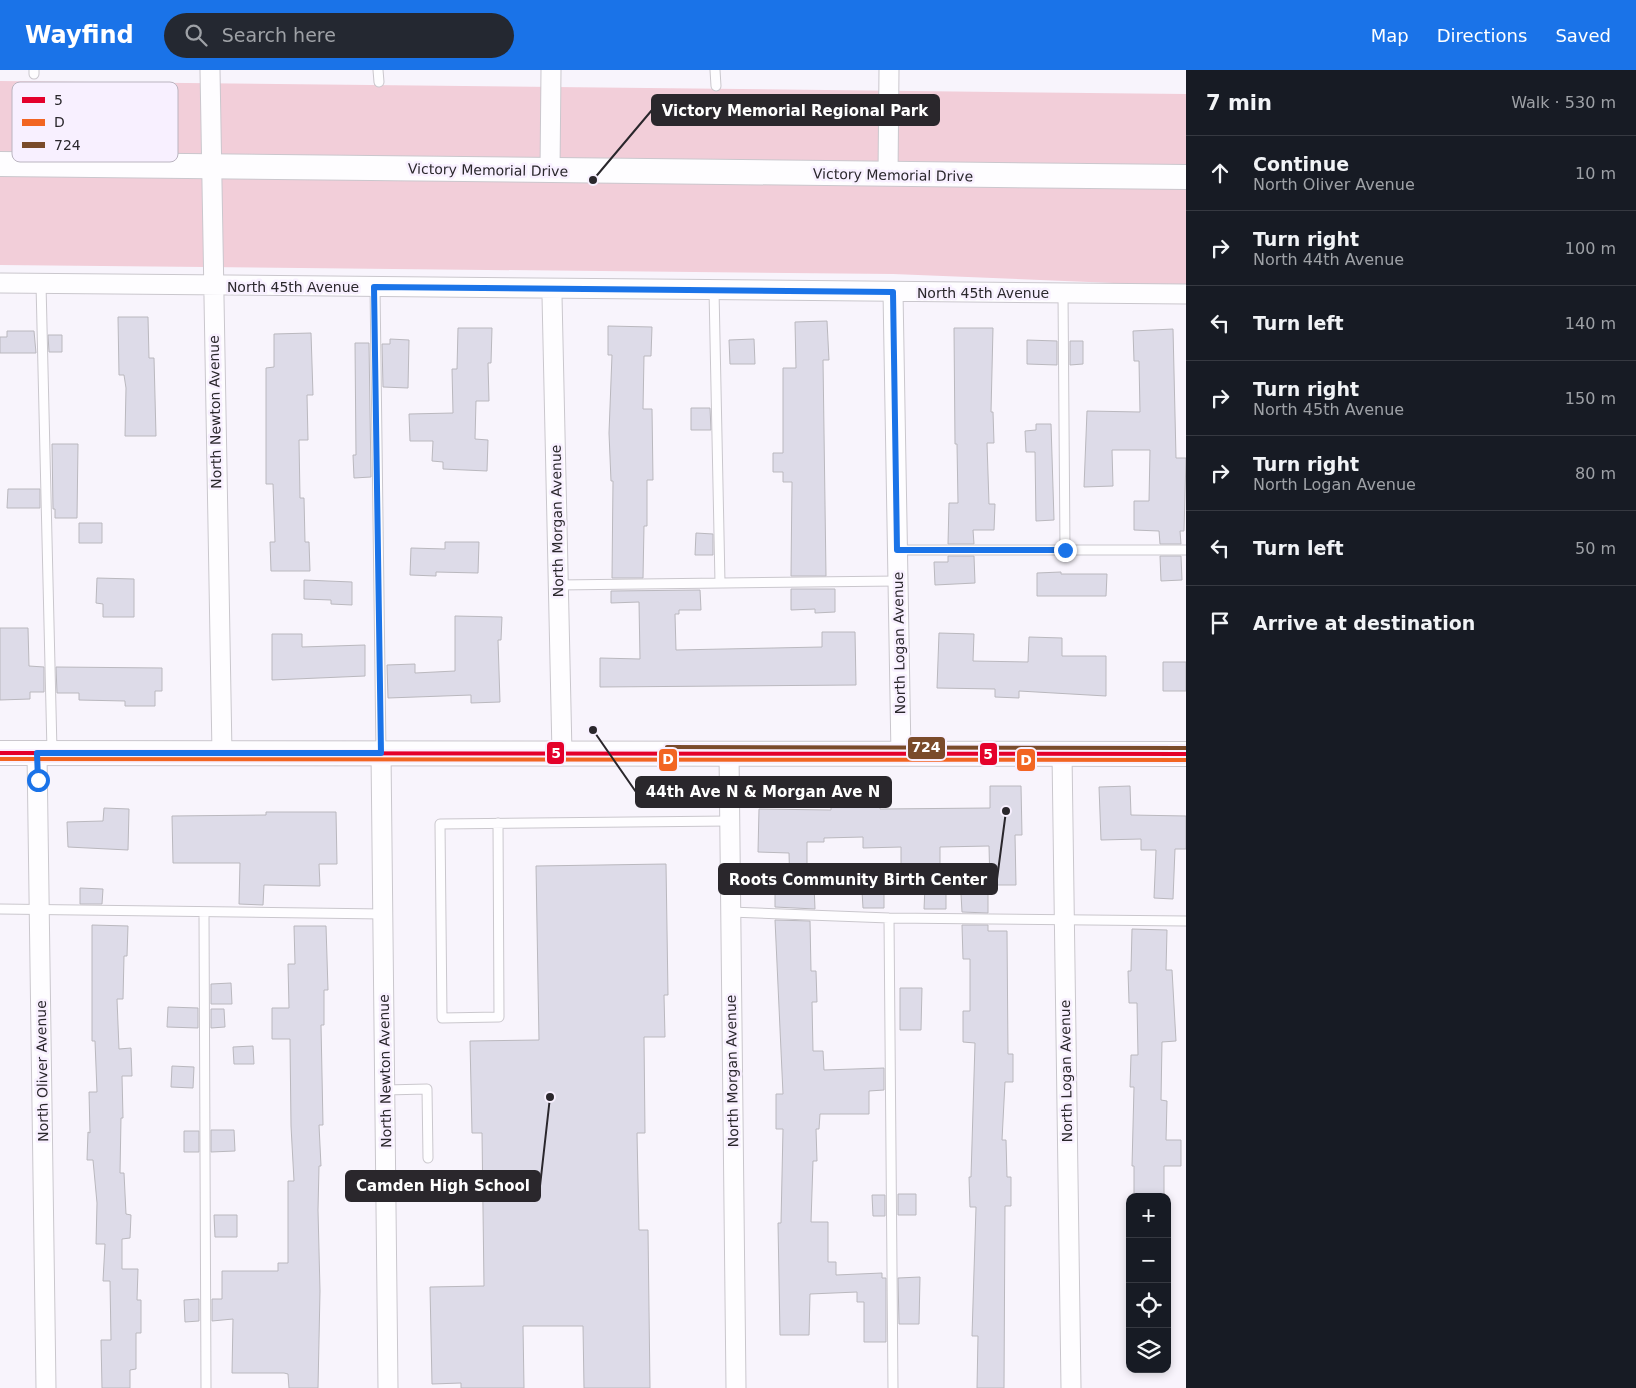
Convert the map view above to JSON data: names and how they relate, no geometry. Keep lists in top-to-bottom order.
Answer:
{
  "streets": {
    "street": [
      "Victory Memorial Drive",
      "North 45th Avenue",
      "North Newton Avenue",
      "North Morgan Avenue",
      "North Logan Avenue",
      "North Oliver Avenue"
    ]
  },
  "crossings": [
    ["Victory Memorial Drive", "North Newton Avenue"],
    ["North 45th Avenue", "North Newton Avenue"],
    ["North 45th Avenue", "North Morgan Avenue"],
    ["North 45th Avenue", "North Logan Avenue"]
  ],
  "places": [
    "Victory Memorial Regional Park",
    "44th Ave N & Morgan Ave N",
    "Roots Community Birth Center",
    "Camden High School"
  ],
  "lines": ["transit line 724", "transit line 5", "transit line D"],
  "legend": ["5", "D", "724"],
  "page": {
    "header": "Wayfind",
    "search": "Search here",
    "nav": ["Map", "Directions", "Saved"],
    "heading": ["7 min", "Walk · 530 m"],
    "list": [
      ["Continue", "North Oliver Avenue", "10 m"],
      ["Turn right", "North 44th Avenue", "100 m"],
      ["Turn left", "140 m"],
      ["Turn right", "North 45th Avenue", "150 m"],
      ["Turn right", "North Logan Avenue", "80 m"],
      ["Turn left", "50 m"],
      "Arrive at destination"
    ],
    "map_buttons": ["+", "−"]
  }
}
